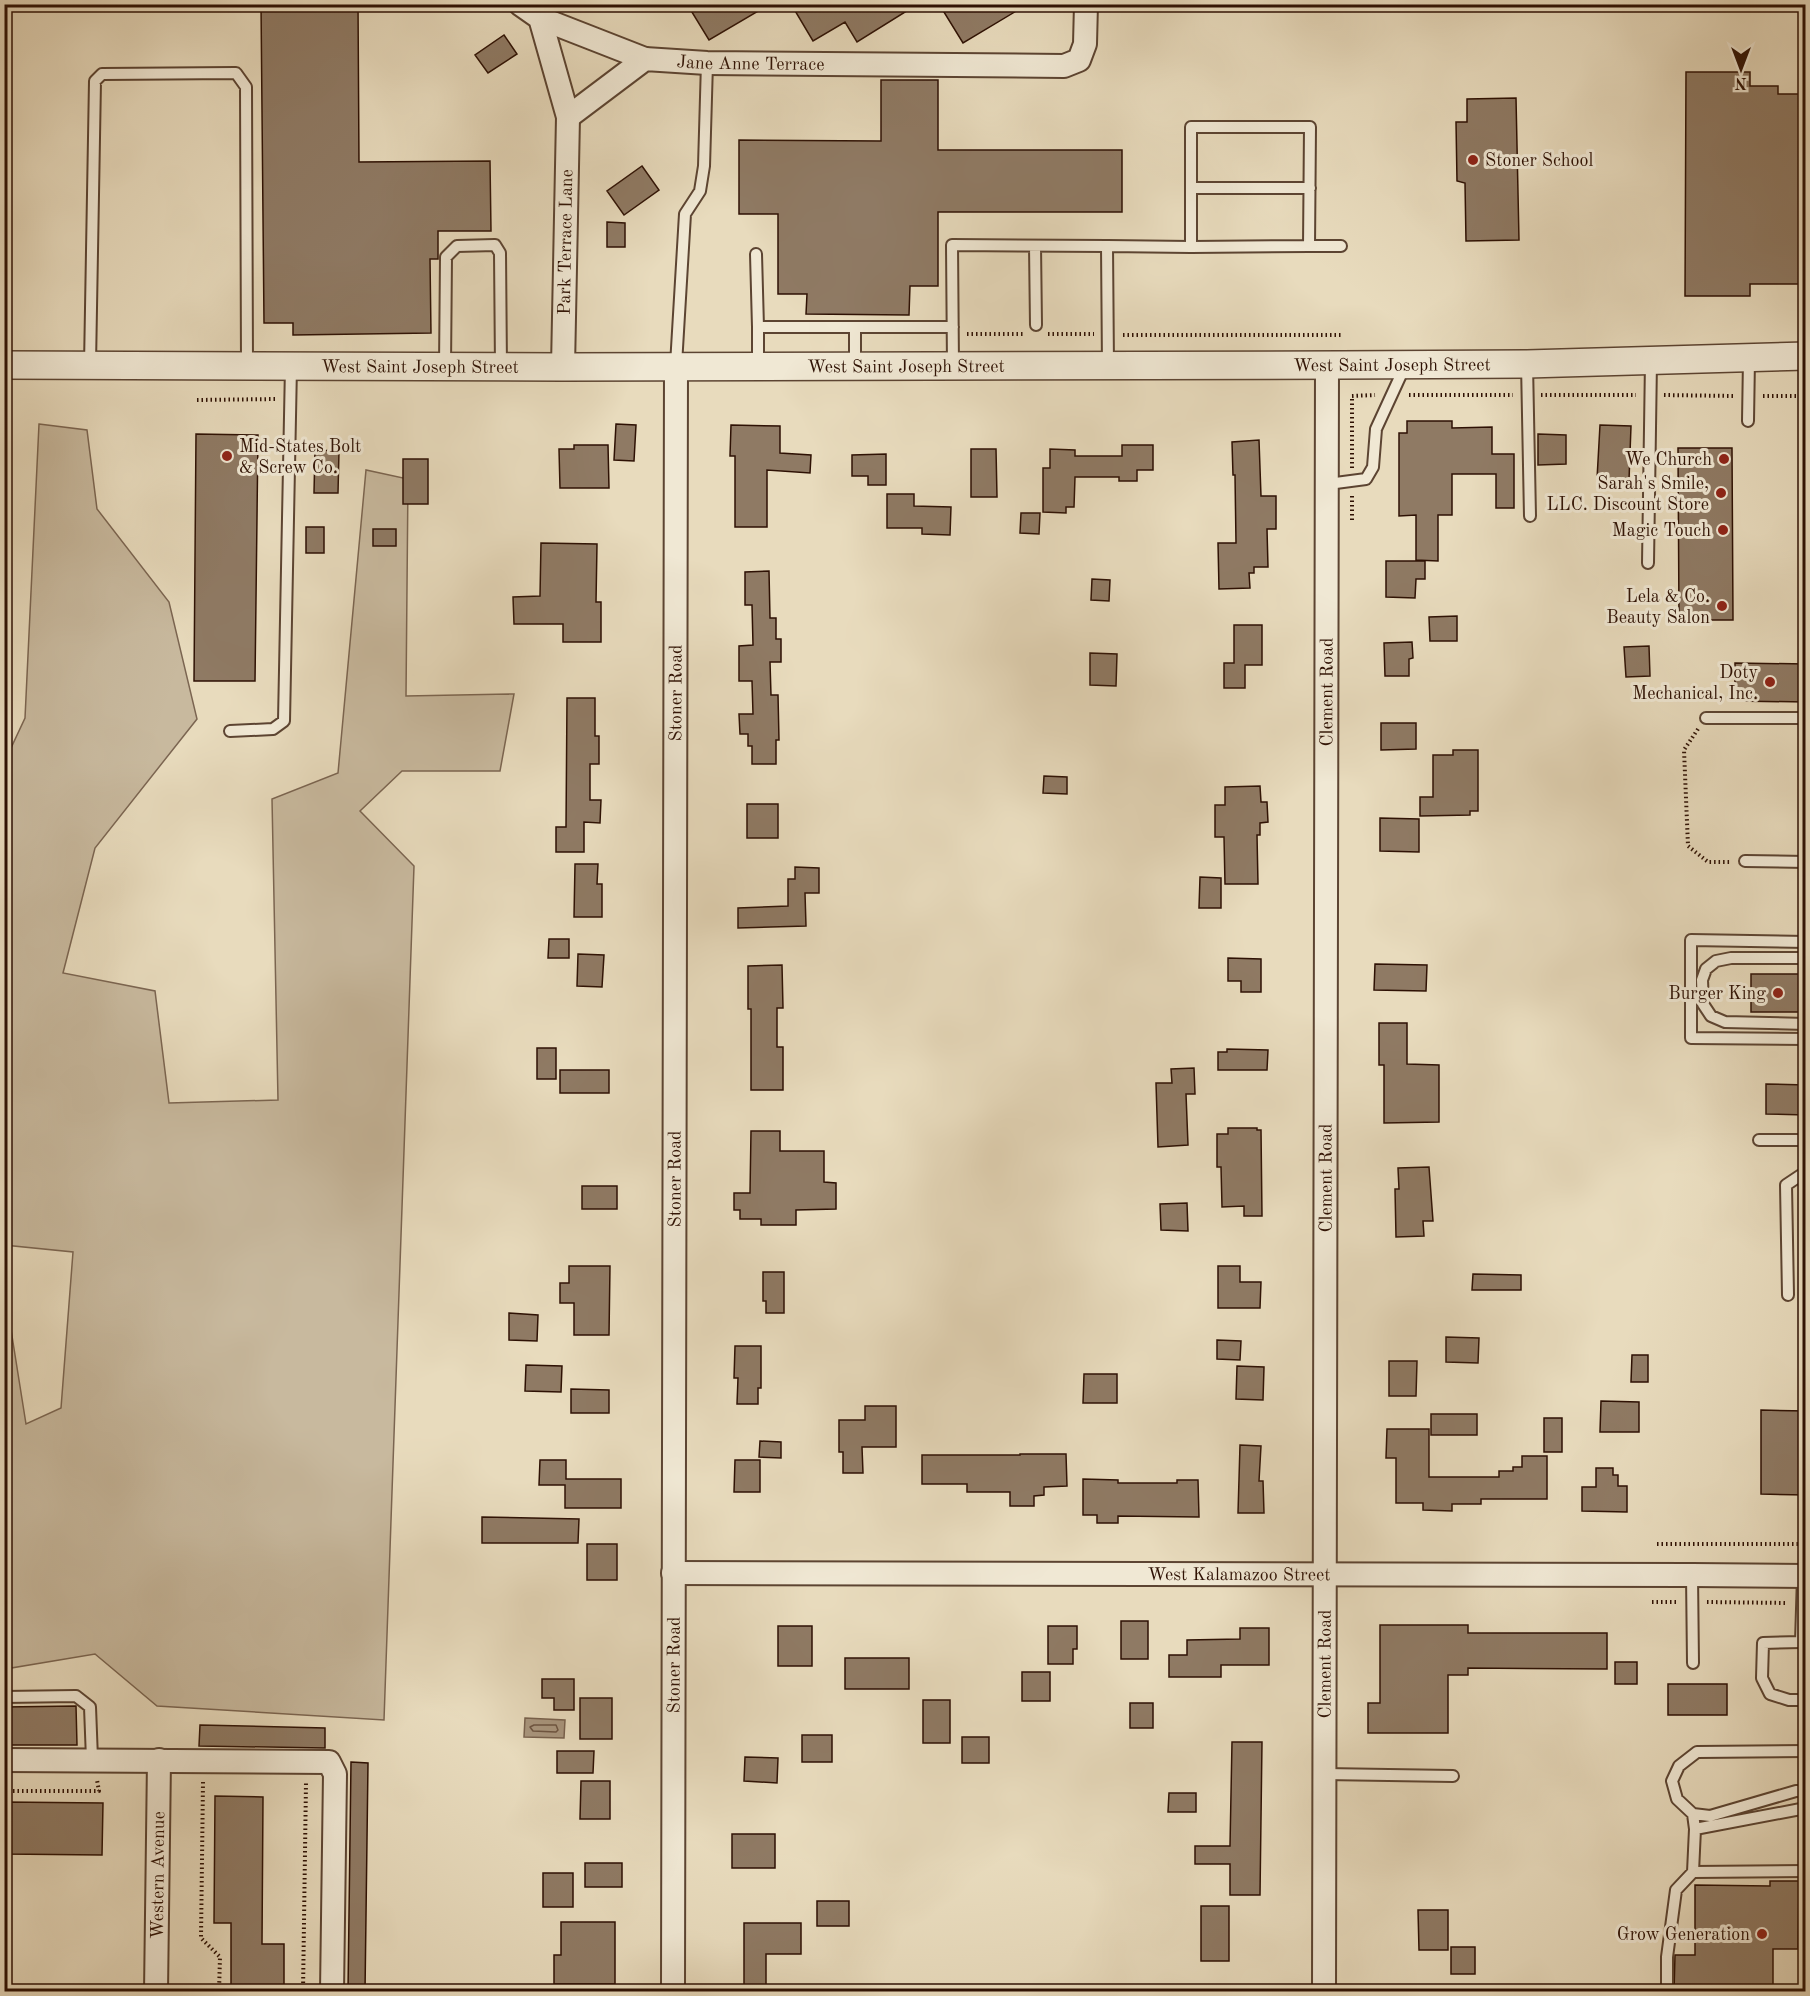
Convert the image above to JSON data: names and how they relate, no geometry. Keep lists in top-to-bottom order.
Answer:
{
  "streets": {
    "street": [
      "Jane Anne Terrace",
      "Park Terrace Lane",
      "West Saint Joseph Street",
      "Clement Road",
      "Stoner Road",
      "West Kalamazoo Street",
      "Western Avenue"
    ]
  },
  "crossings": [
    ["Park Terrace Lane", "West Saint Joseph Street"],
    ["West Saint Joseph Street", "Clement Road"],
    ["West Saint Joseph Street", "Stoner Road"],
    ["Clement Road", "West Kalamazoo Street"],
    ["Stoner Road", "West Kalamazoo Street"]
  ],
  "places": [
    "Stoner School",
    "Mid-States Bolt & Screw Co.",
    "We Church",
    "Sarah's Smile, LLC. Discount Store",
    "Magic Touch",
    "Lela & Co. Beauty Salon",
    "Doty Mechanical, Inc.",
    "Burger King",
    "Grow Generation"
  ],
  "north": "bottom"
}
